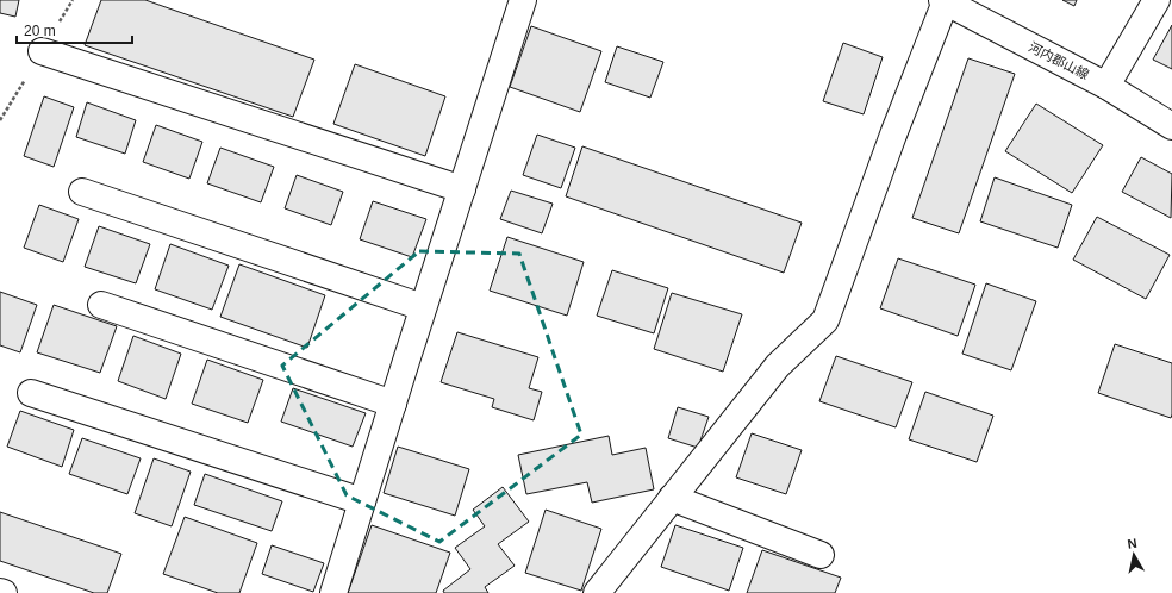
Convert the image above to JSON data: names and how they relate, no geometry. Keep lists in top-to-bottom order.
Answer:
{
  "streets": {
    "street": ["河内郡山線"]
  },
  "scale_bar": "20 m",
  "north": "top"
}
